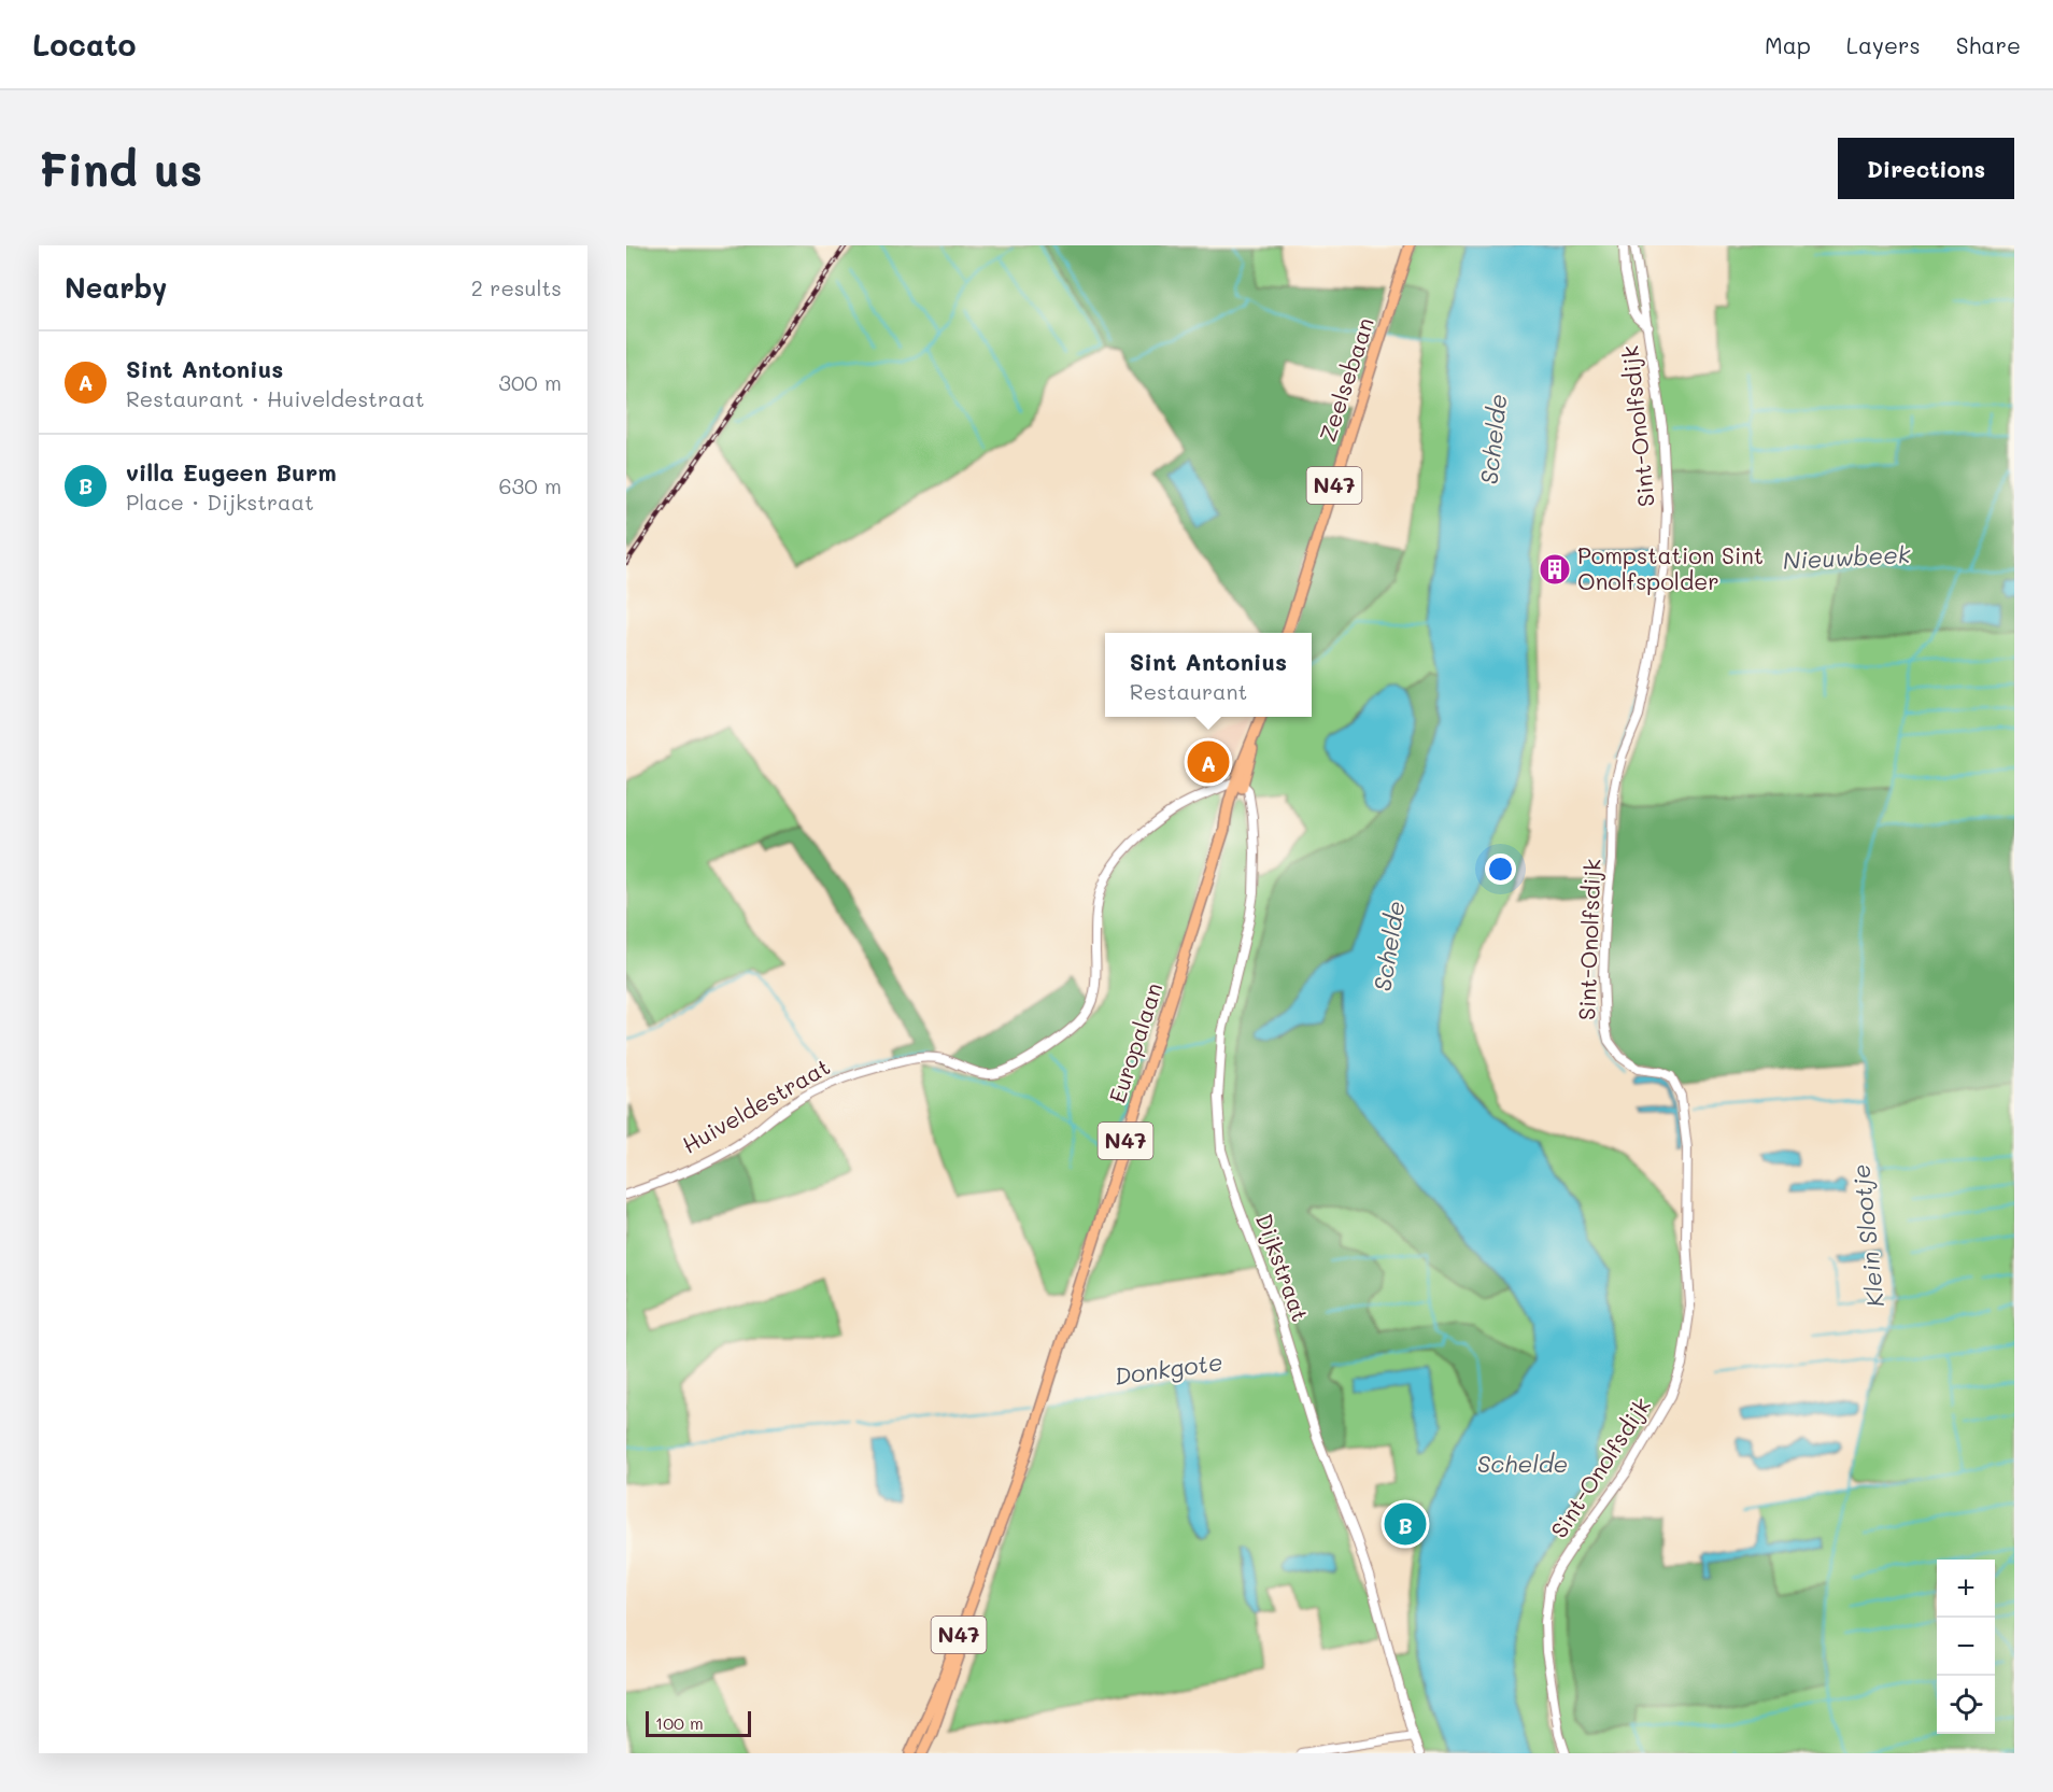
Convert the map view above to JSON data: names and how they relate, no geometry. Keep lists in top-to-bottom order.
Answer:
{
  "streets": {
    "main road": ["Zeelsebaan", "N47", "Europalaan"],
    "street": ["Sint-Onolfsdijk", "Huiveldestraat", "Dijkstraat"]
  },
  "crossings": [
    ["N47", "Europalaan"],
    ["N47", "Huiveldestraat"],
    ["N47", "Dijkstraat"],
    ["Europalaan", "Huiveldestraat"],
    ["Europalaan", "Dijkstraat"],
    ["Huiveldestraat", "Dijkstraat"]
  ],
  "water": [
    "Schelde",
    "Nieuwbeek",
    "Klein Slootje",
    "Donkgote"
  ],
  "places": {
    "building": ["Pompstation Sint Onolfspolder"]
  },
  "scale_bar": "100 m",
  "page": {
    "header": "Locato",
    "nav": ["Map", "Layers", "Share"],
    "buttons": "Directions",
    "title": "Find us",
    "heading": ["Nearby", "2 results"],
    "list": [
      {
        "mark": "A",
        "name": "Sint Antonius",
        "note": "Restaurant · Huiveldestraat",
        "value": "300 m"
      },
      {
        "mark": "B",
        "name": "villa Eugeen Burm",
        "note": "Place · Dijkstraat",
        "value": "630 m"
      }
    ],
    "popup": ["Sint Antonius", "Restaurant"],
    "pins": ["A", "B"],
    "map_buttons": ["+", "−"],
    "scale": "100 m"
  }
}
